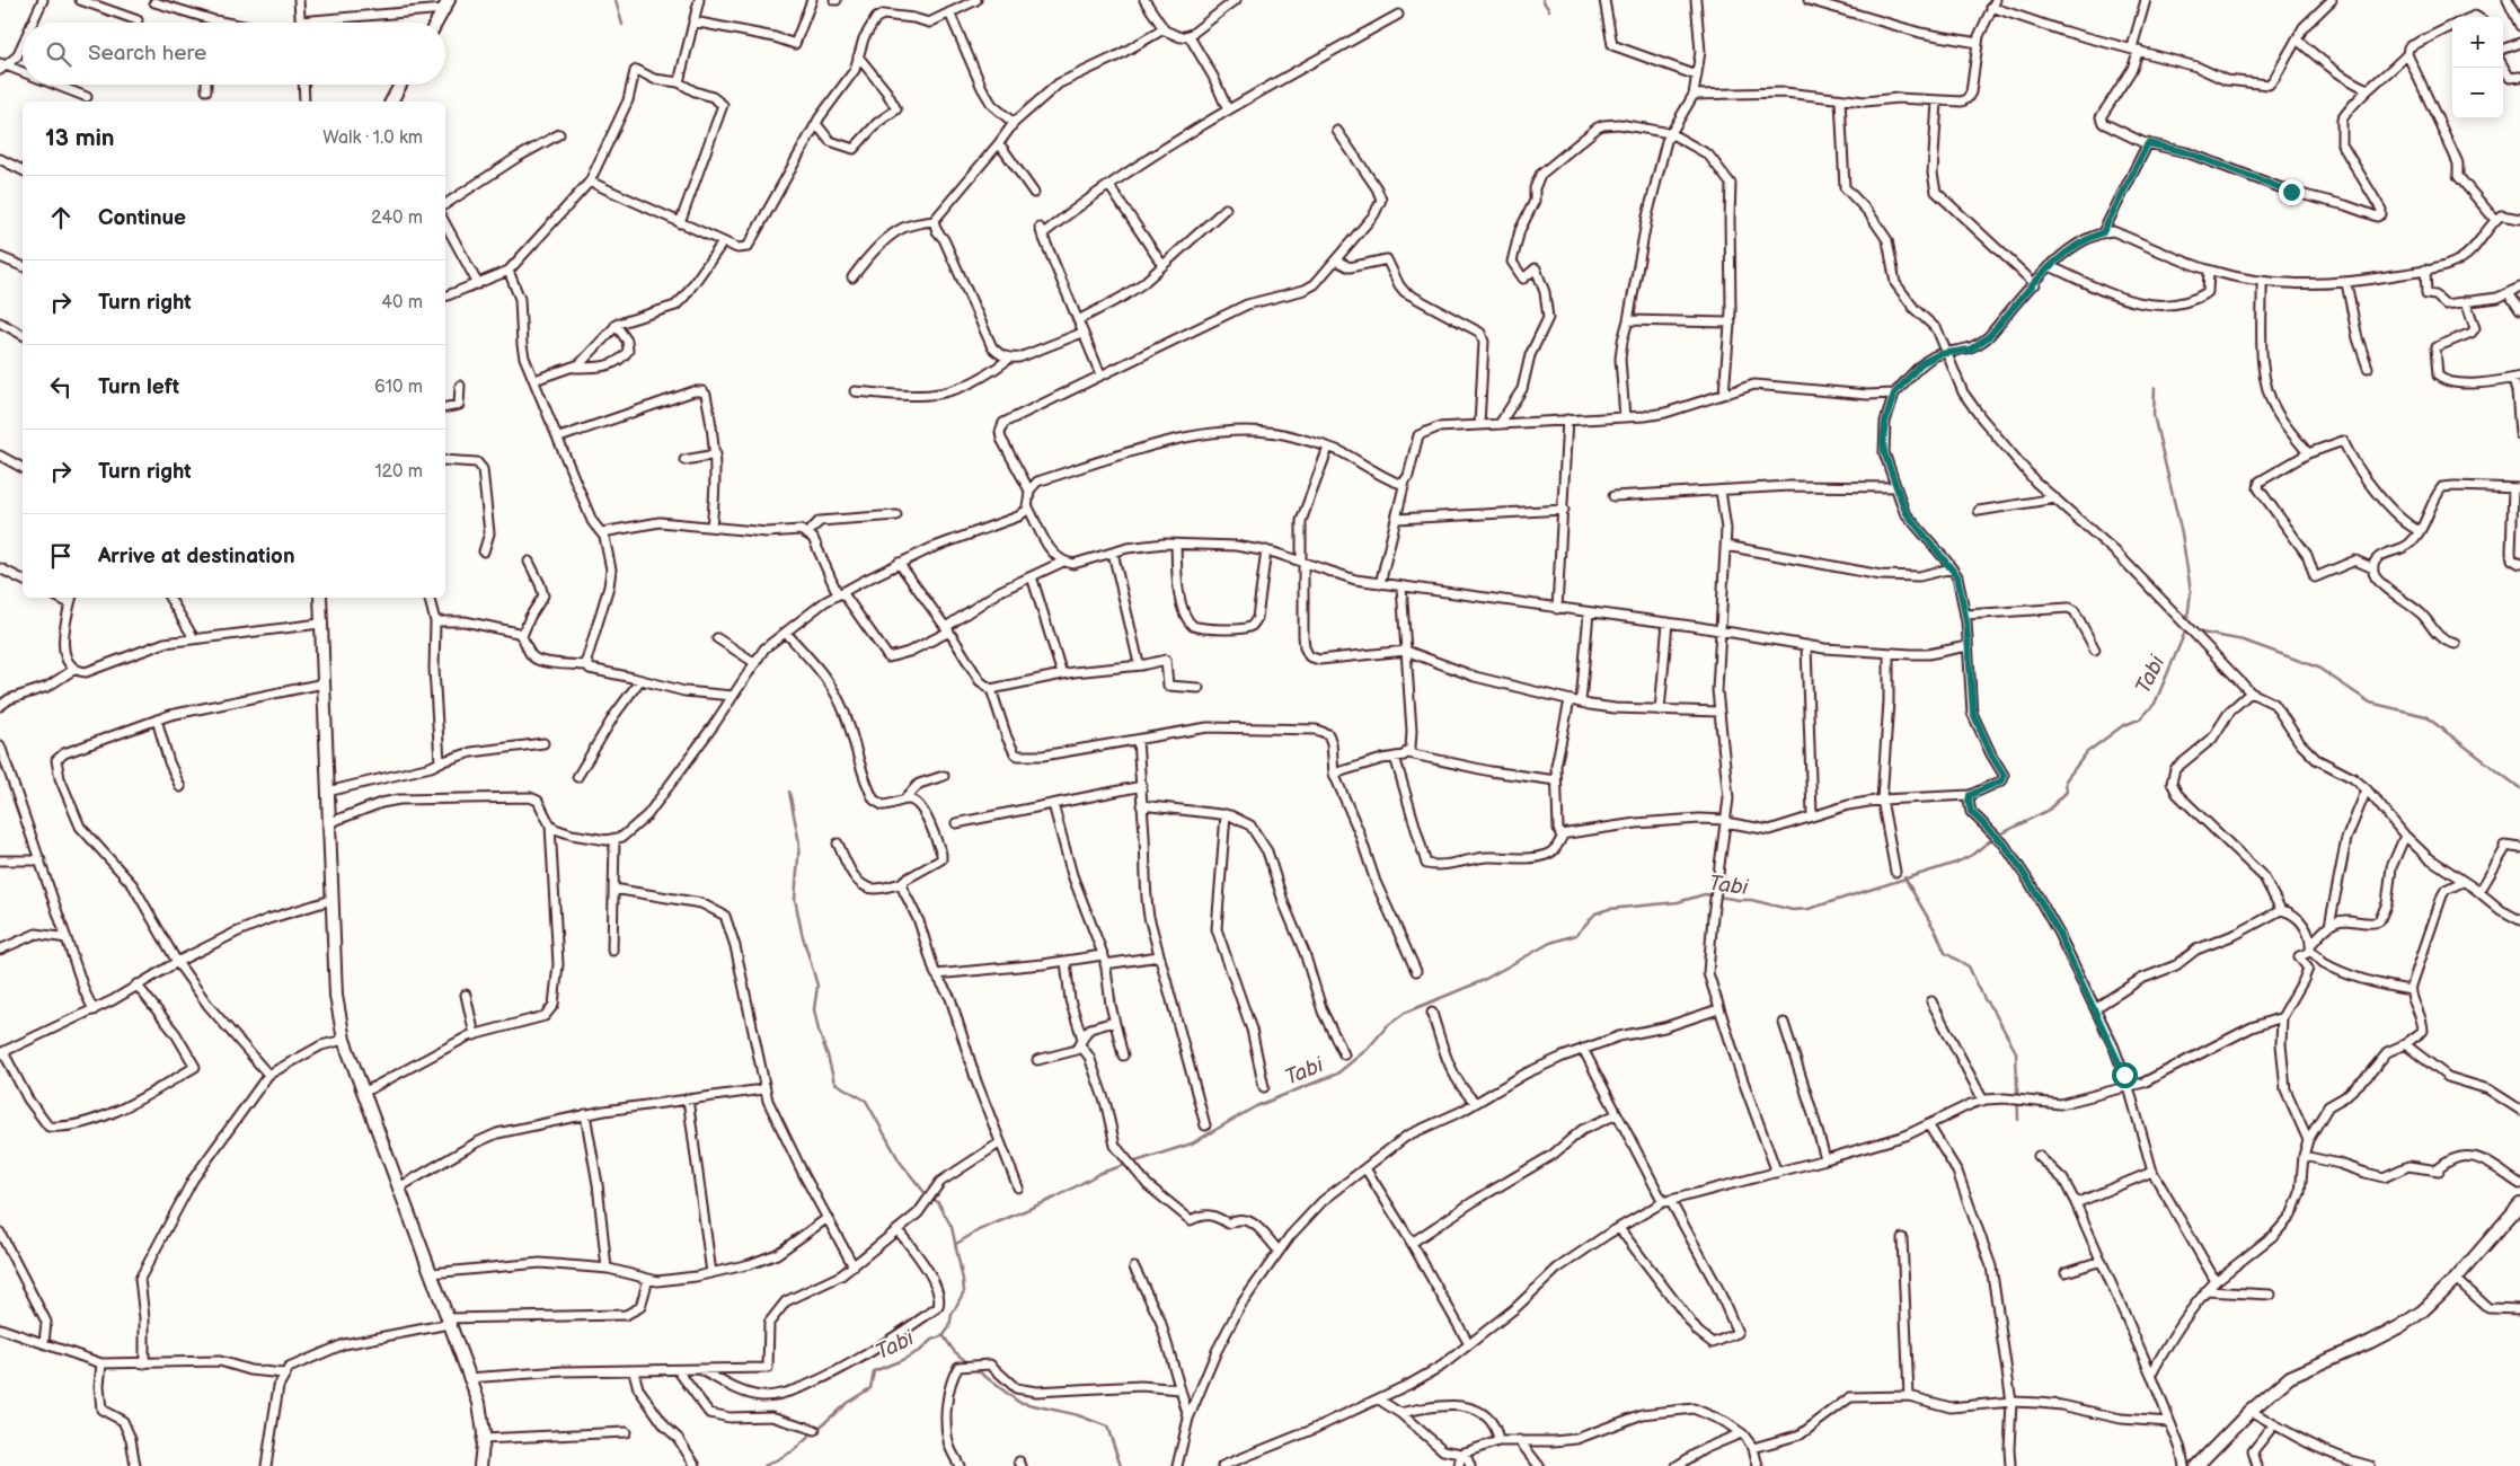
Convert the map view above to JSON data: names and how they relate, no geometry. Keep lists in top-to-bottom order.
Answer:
{
  "water": ["Tabi"],
  "page": {
    "map_buttons": ["+", "−"],
    "search": "Search here",
    "heading": ["13 min", "Walk · 1.0 km"],
    "list": [
      ["Continue", "240 m"],
      ["Turn right", "40 m"],
      ["Turn left", "610 m"],
      ["Turn right", "120 m"],
      "Arrive at destination"
    ]
  }
}
